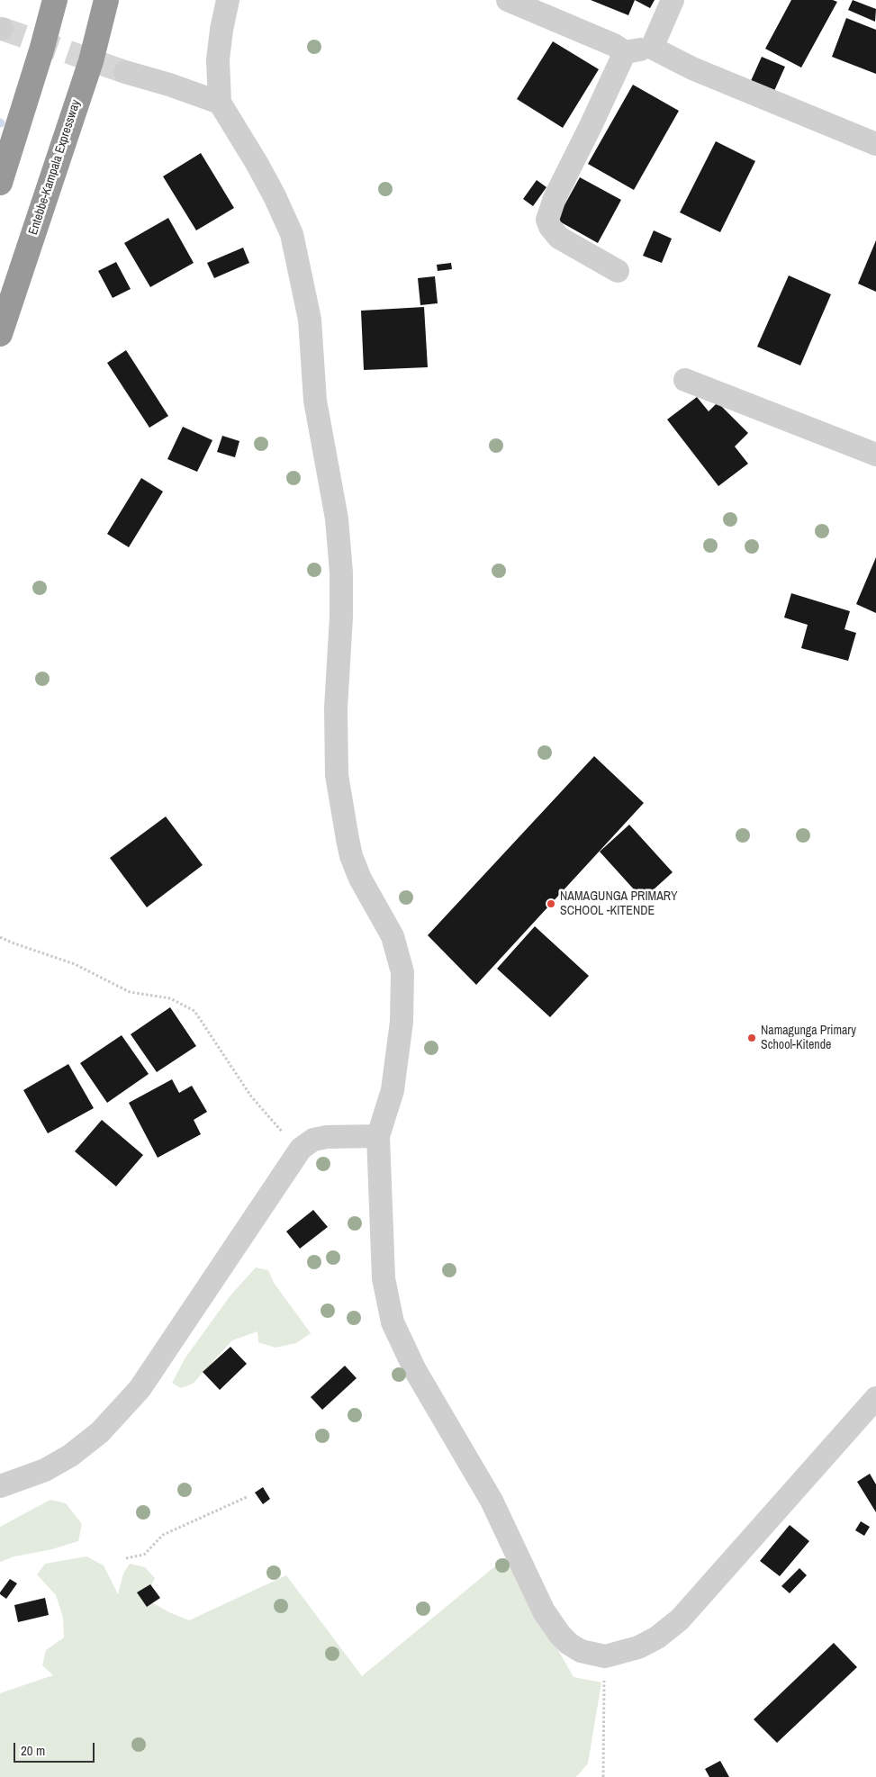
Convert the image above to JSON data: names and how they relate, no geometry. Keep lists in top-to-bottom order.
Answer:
{
  "streets": {
    "highway": ["Entebbe-Kampala Expressway"]
  },
  "places": ["NAMAGUNGA PRIMARY SCHOOL -KITENDE", "Namagunga Primary School-Kitende"],
  "scale_bar": "20 m"
}
